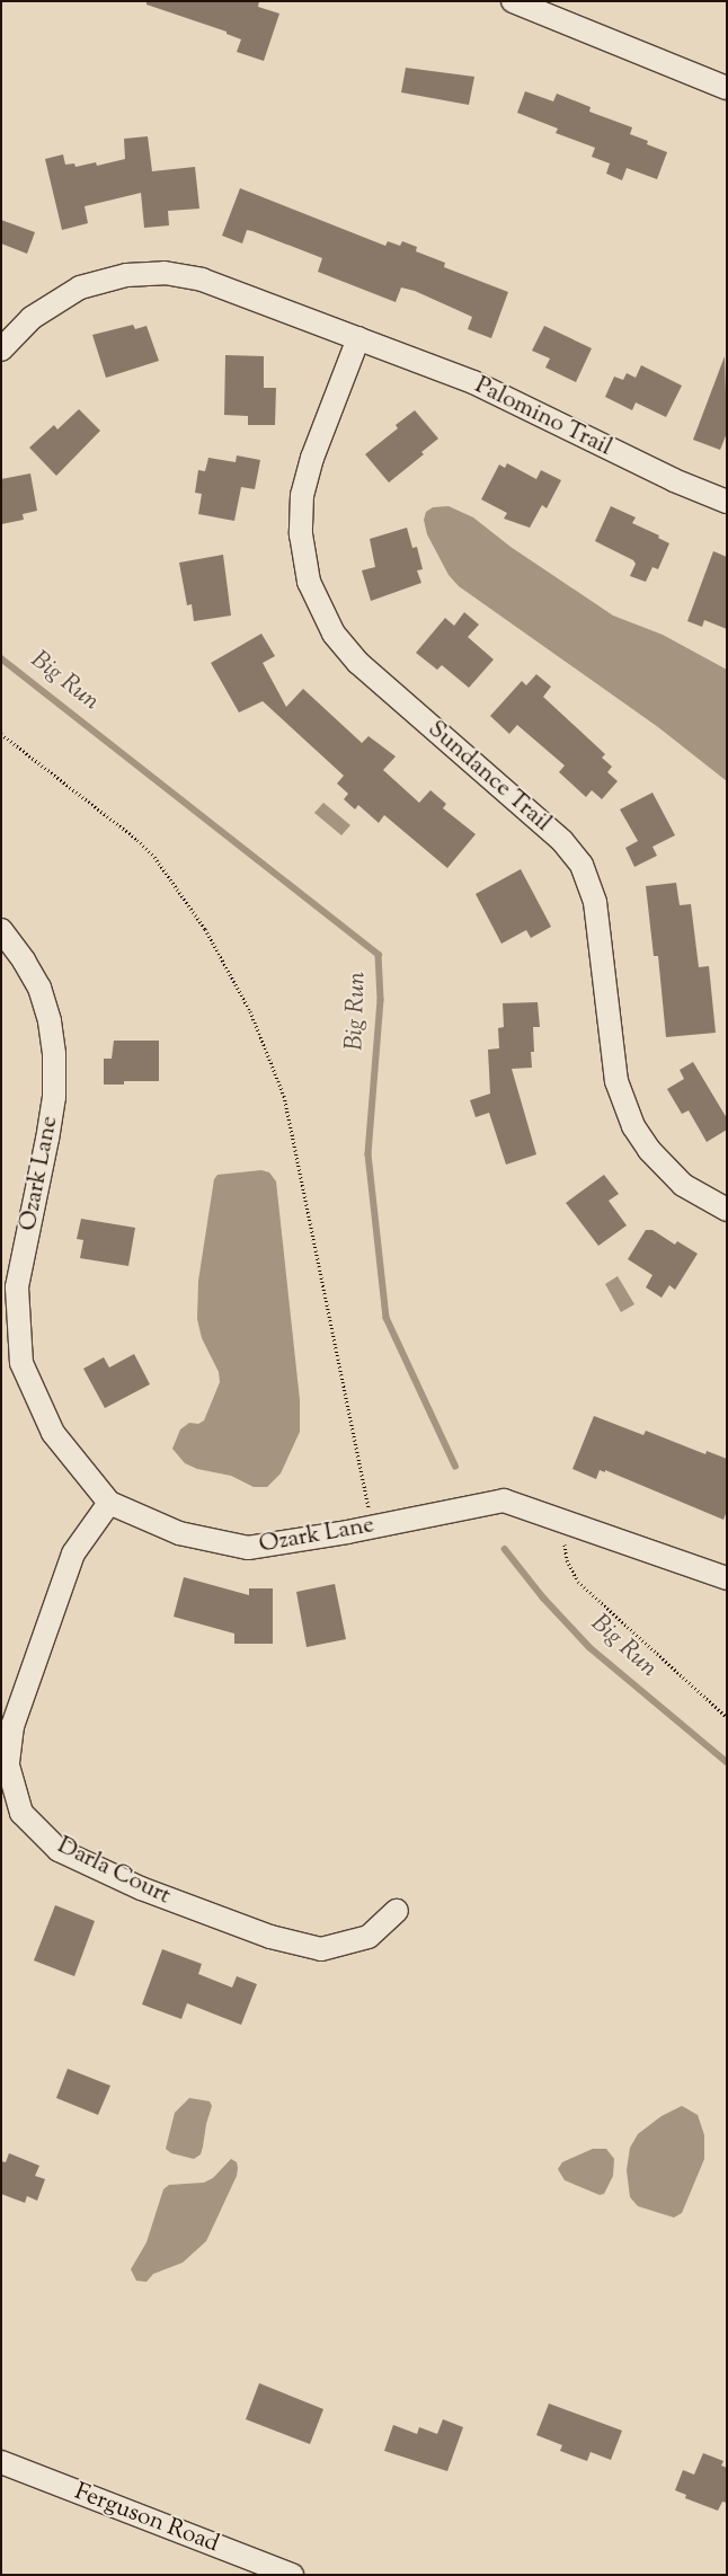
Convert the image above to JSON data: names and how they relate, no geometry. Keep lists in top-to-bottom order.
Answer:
{
  "streets": {
    "street": [
      "Palomino Trail",
      "Sundance Trail",
      "Ozark Lane",
      "Darla Court",
      "Ferguson Road"
    ]
  },
  "crossings": [
    ["Palomino Trail", "Sundance Trail"],
    ["Ozark Lane", "Darla Court"]
  ],
  "water": ["Big Run"]
}
